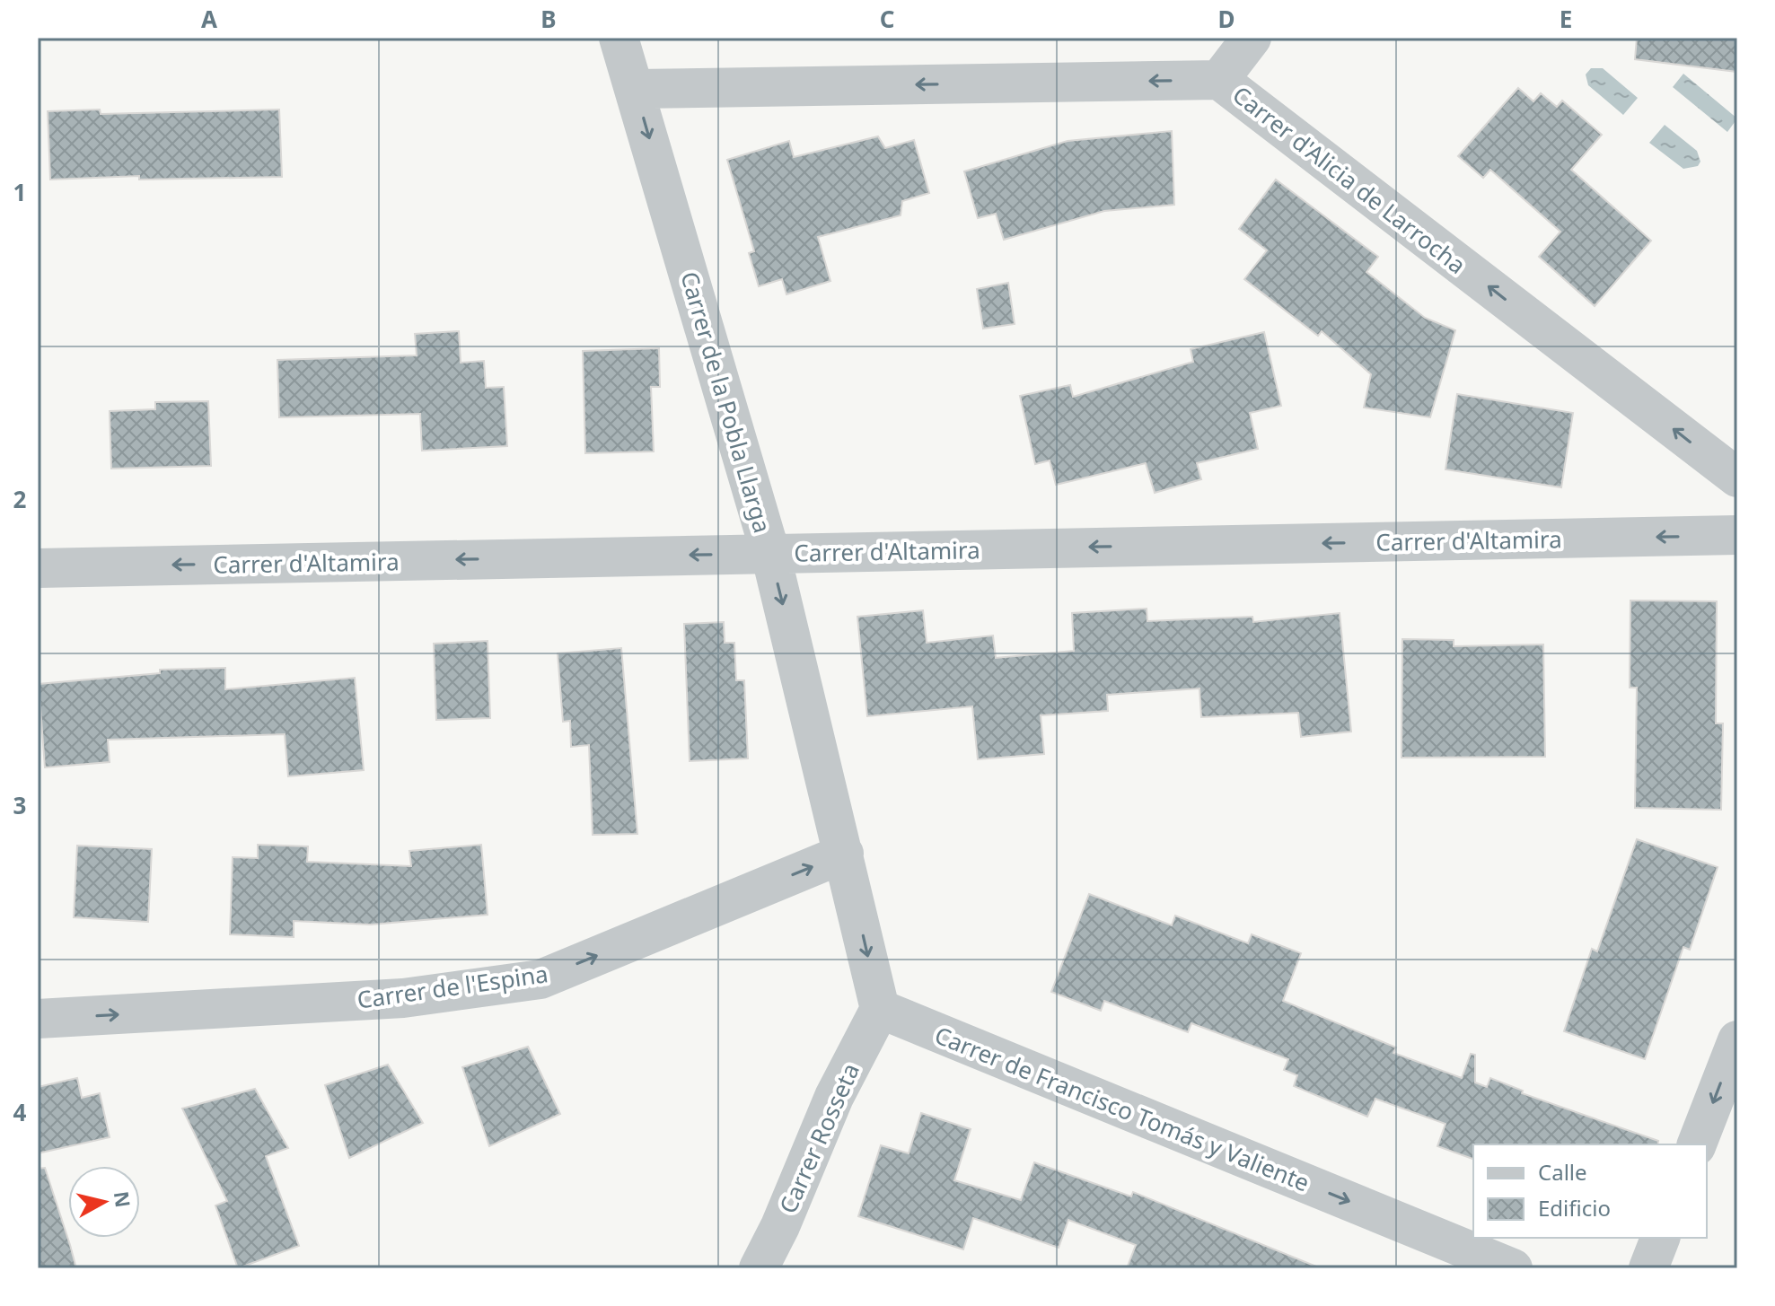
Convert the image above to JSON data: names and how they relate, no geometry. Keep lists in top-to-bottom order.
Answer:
{
  "streets": {
    "street": [
      "Carrer d'Alicia de Larrocha",
      "Carrer de la Pobla Llarga",
      "Carrer d'Altamira",
      "Carrer de l'Espina",
      "Carrer de Francisco Tomás y Valiente",
      "Carrer Rosseta"
    ]
  },
  "crossings": [
    ["Carrer d'Alicia de Larrocha", "Carrer de la Pobla Llarga"],
    ["Carrer de la Pobla Llarga", "Carrer d'Altamira"],
    ["Carrer de la Pobla Llarga", "Carrer de l'Espina"],
    ["Carrer de Francisco Tomás y Valiente", "Carrer Rosseta"]
  ],
  "one_way": [
    "Carrer d'Alicia de Larrocha",
    "Carrer de la Pobla Llarga",
    "Carrer d'Altamira",
    "Carrer de l'Espina",
    "Carrer de Francisco Tomás y Valiente"
  ],
  "legend": ["Calle", "Edificio"],
  "north": "right",
  "grid": {
    "columns": [
      "A",
      "B",
      "C",
      "D",
      "E"
    ],
    "rows": [
      "1",
      "2",
      "3",
      "4"
    ]
  }
}
